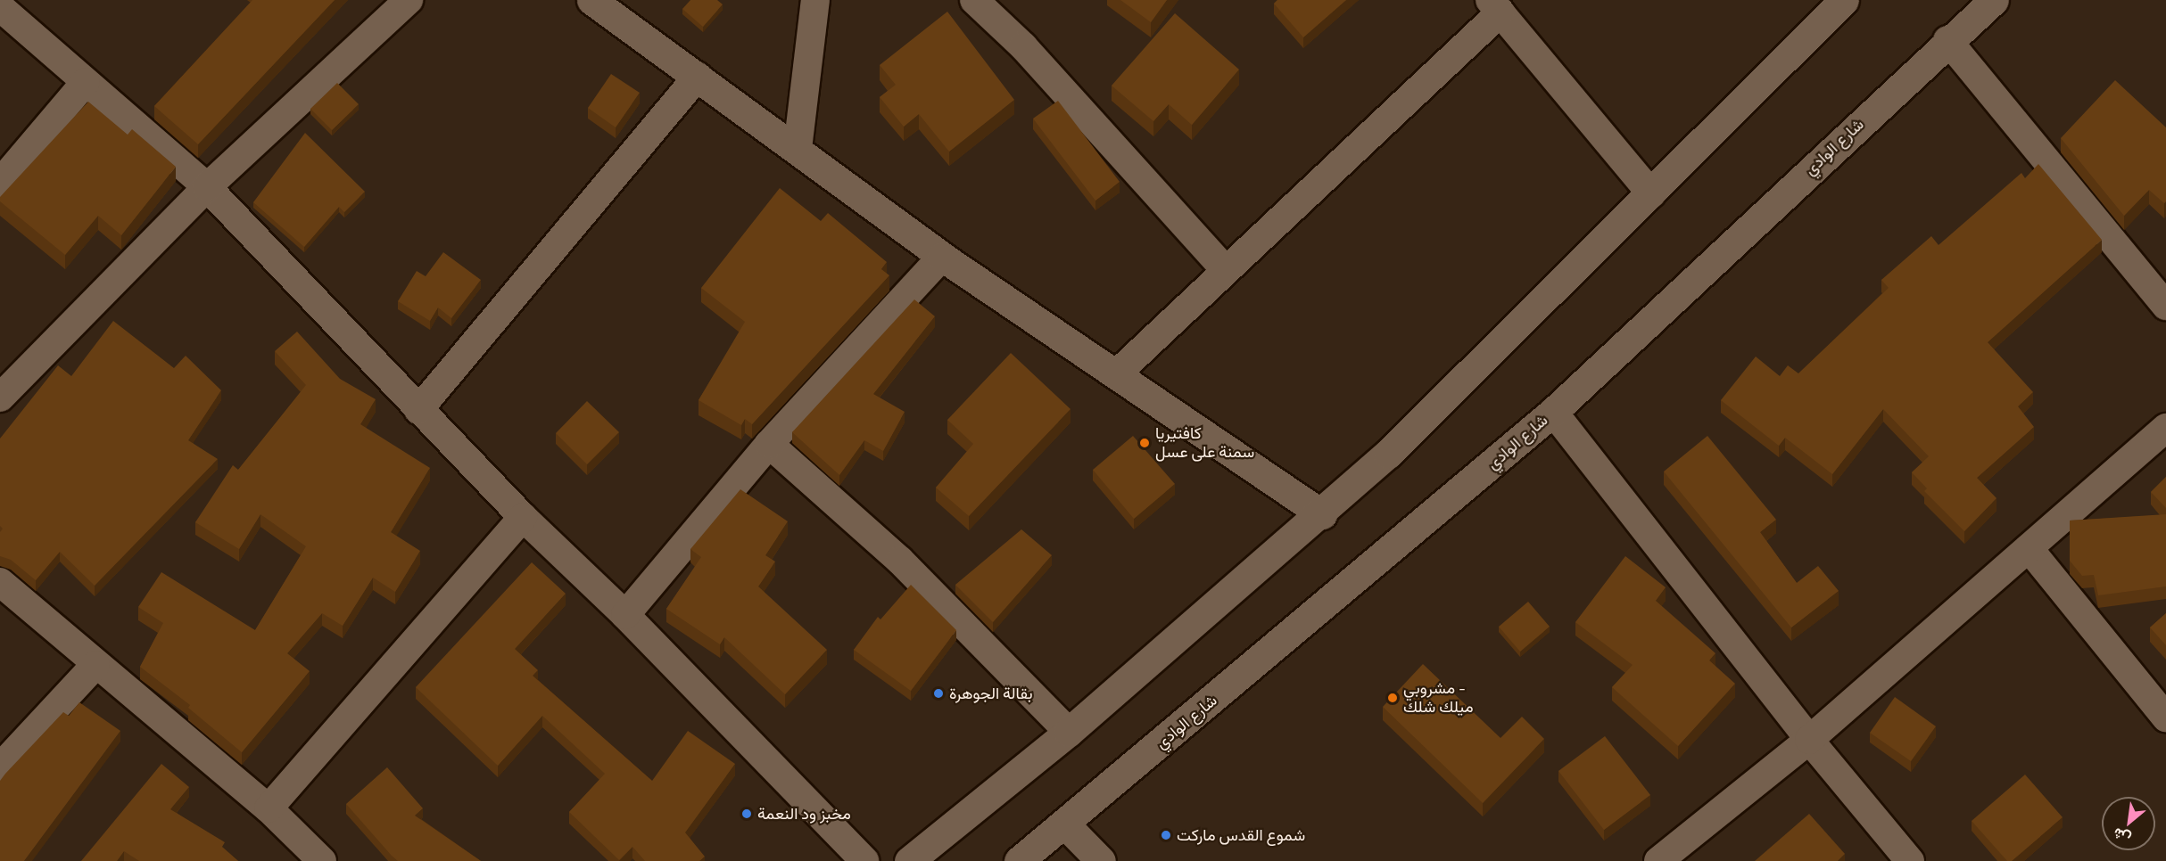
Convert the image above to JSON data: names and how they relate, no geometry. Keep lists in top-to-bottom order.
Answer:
{
  "streets": {
    "main road": ["شارع الوادي"]
  },
  "places": [
    "كافتيريا سمنة على عسل",
    "بقالة الجوهرة",
    "مشروبي - ميلك شلك",
    "مخبز ود النعمة",
    "شموع القدس ماركت"
  ],
  "north": "bottom left"
}
